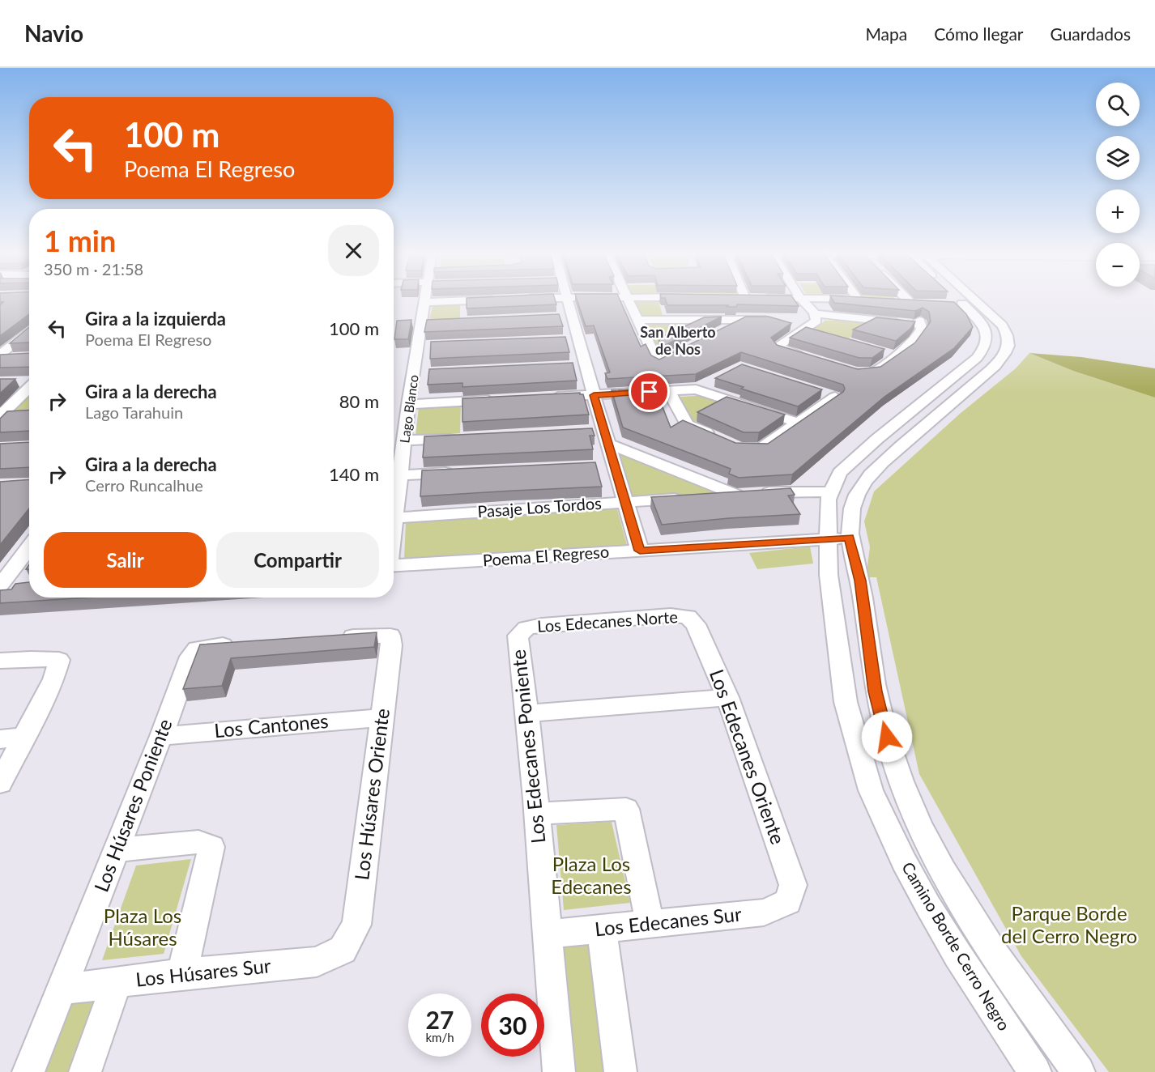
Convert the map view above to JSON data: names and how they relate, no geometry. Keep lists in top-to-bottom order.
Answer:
{
  "streets": {
    "street": [
      "Lago Blanco",
      "Pasaje Los Tordos",
      "Poema El Regreso",
      "Los Edecanes Norte",
      "Los Cantones",
      "Los Edecanes Poniente",
      "Los Edecanes Oriente",
      "Los Húsares Oriente",
      "Los Húsares Poniente",
      "Los Edecanes Sur",
      "Camino Borde Cerro Negro",
      "Los Húsares Sur"
    ]
  },
  "crossings": [
    ["Lago Blanco", "Pasaje Los Tordos"],
    ["Pasaje Los Tordos", "Camino Borde Cerro Negro"],
    ["Poema El Regreso", "Camino Borde Cerro Negro"],
    ["Los Edecanes Norte", "Los Edecanes Poniente"],
    ["Los Edecanes Norte", "Los Edecanes Oriente"],
    ["Los Cantones", "Los Húsares Oriente"],
    ["Los Cantones", "Los Húsares Poniente"],
    ["Los Edecanes Poniente", "Los Edecanes Sur"],
    ["Los Edecanes Oriente", "Los Edecanes Sur"],
    ["Los Húsares Oriente", "Los Húsares Sur"],
    ["Los Húsares Poniente", "Los Húsares Sur"]
  ],
  "districts": ["San Alberto de Nos"],
  "parks": ["Plaza Los Edecanes", "Parque Borde del Cerro Negro", "Plaza Los Húsares"],
  "page": {
    "header": "Navio",
    "nav": ["Mapa", "Cómo llegar", "Guardados"],
    "map_buttons": ["+", "−"],
    "turn": ["100 m", "Poema El Regreso"],
    "heading": ["1 min", "350 m · 21:58"],
    "list": [
      {
        "name": "Gira a la izquierda",
        "note": "Poema El Regreso",
        "value": "100 m"
      },
      {
        "name": "Gira a la derecha",
        "note": "Lago Tarahuin",
        "value": "80 m"
      },
      {
        "name": "Gira a la derecha",
        "note": "Cerro Runcalhue",
        "value": "140 m"
      }
    ],
    "buttons": ["Salir", "Compartir"],
    "speed": "27 km/h",
    "limit": "30"
  }
}
